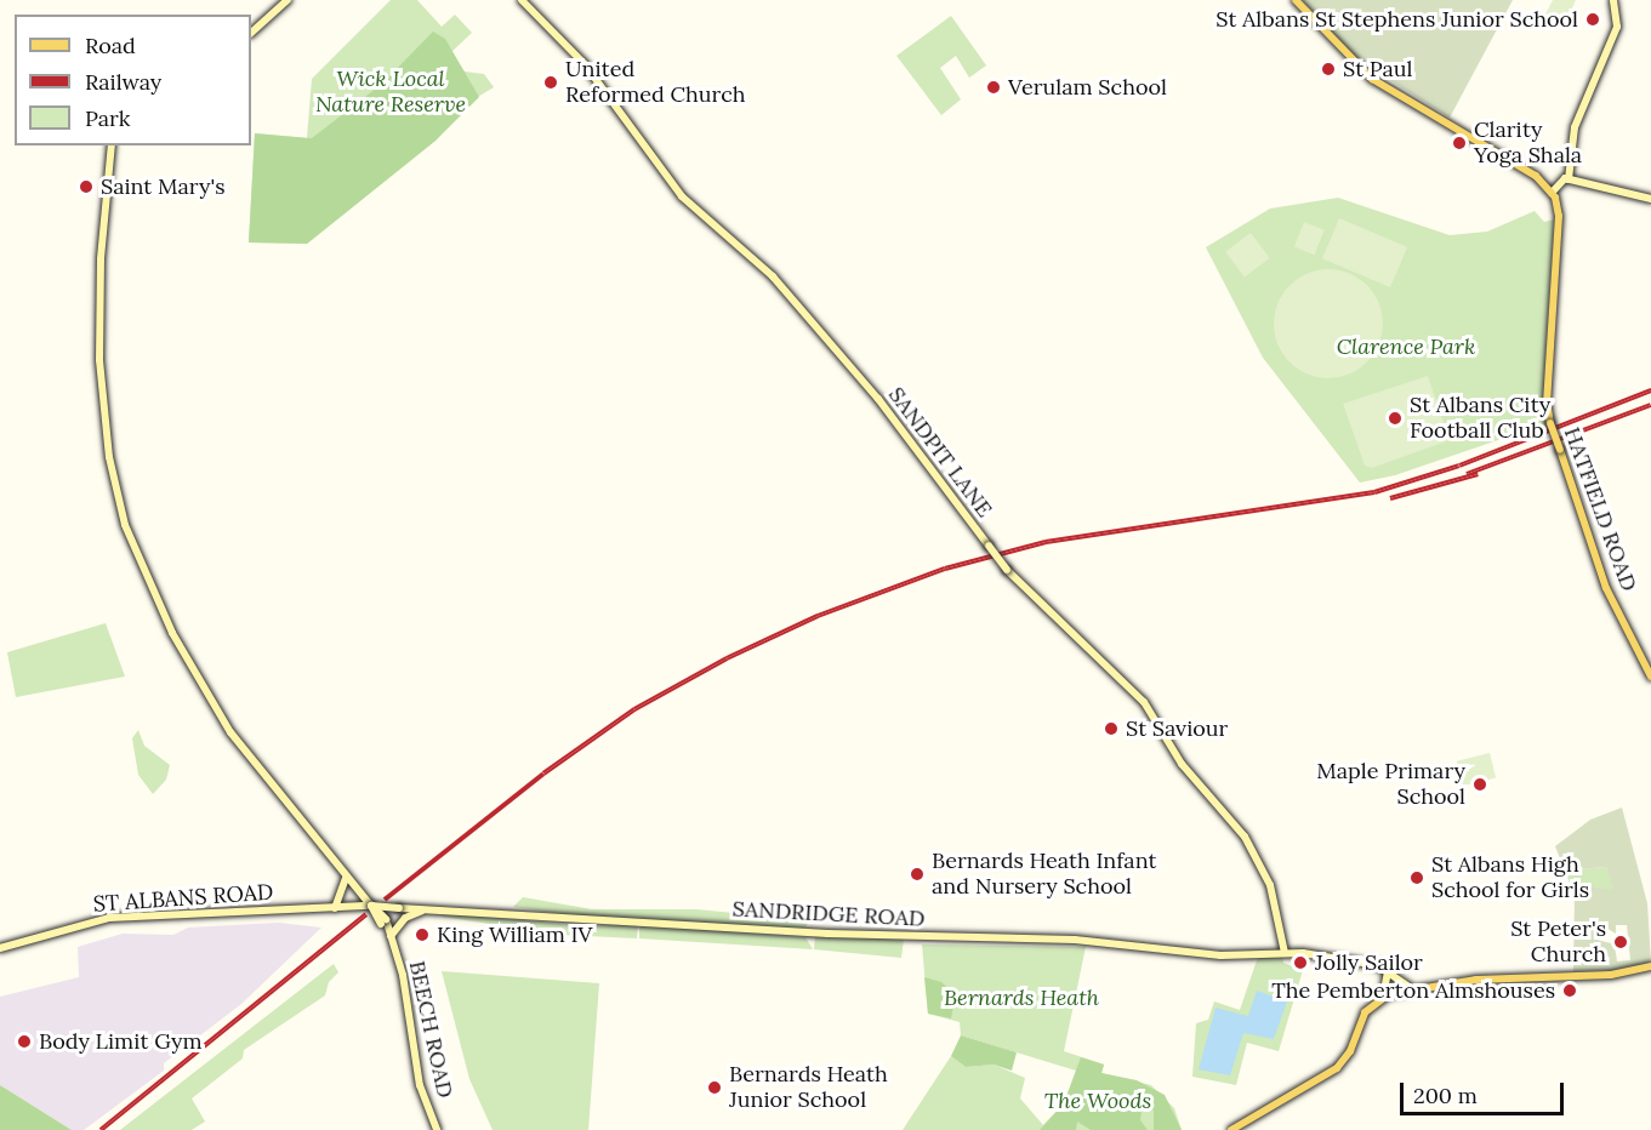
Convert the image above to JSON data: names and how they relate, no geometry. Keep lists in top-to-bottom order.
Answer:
{
  "streets": {
    "main road": ["HATFIELD ROAD"],
    "street": [
      "SANDPIT LANE",
      "ST ALBANS ROAD",
      "SANDRIDGE ROAD",
      "BEECH ROAD"
    ]
  },
  "crossings": [
    ["SANDPIT LANE", "SANDRIDGE ROAD"],
    ["ST ALBANS ROAD", "SANDRIDGE ROAD"],
    ["ST ALBANS ROAD", "BEECH ROAD"],
    ["SANDRIDGE ROAD", "BEECH ROAD"]
  ],
  "parks": [
    "Wick Local Nature Reserve",
    "Clarence Park",
    "Bernards Heath",
    "The Woods"
  ],
  "places": [
    "St Albans St Stephens Junior School",
    "St Paul",
    "United Reformed Church",
    "Verulam School",
    "Clarity Yoga Shala",
    "Saint Mary's",
    "St Albans City Football Club",
    "St Saviour",
    "Maple Primary School",
    "Bernards Heath Infant and Nursery School",
    "St Albans High School for Girls",
    "King William IV",
    "St Peter's Church",
    "Jolly Sailor",
    "The Pemberton Almshouses",
    "Body Limit Gym",
    "Bernards Heath Junior School"
  ],
  "legend": ["Road", "Railway", "Park"],
  "scale_bar": "200 m"
}
